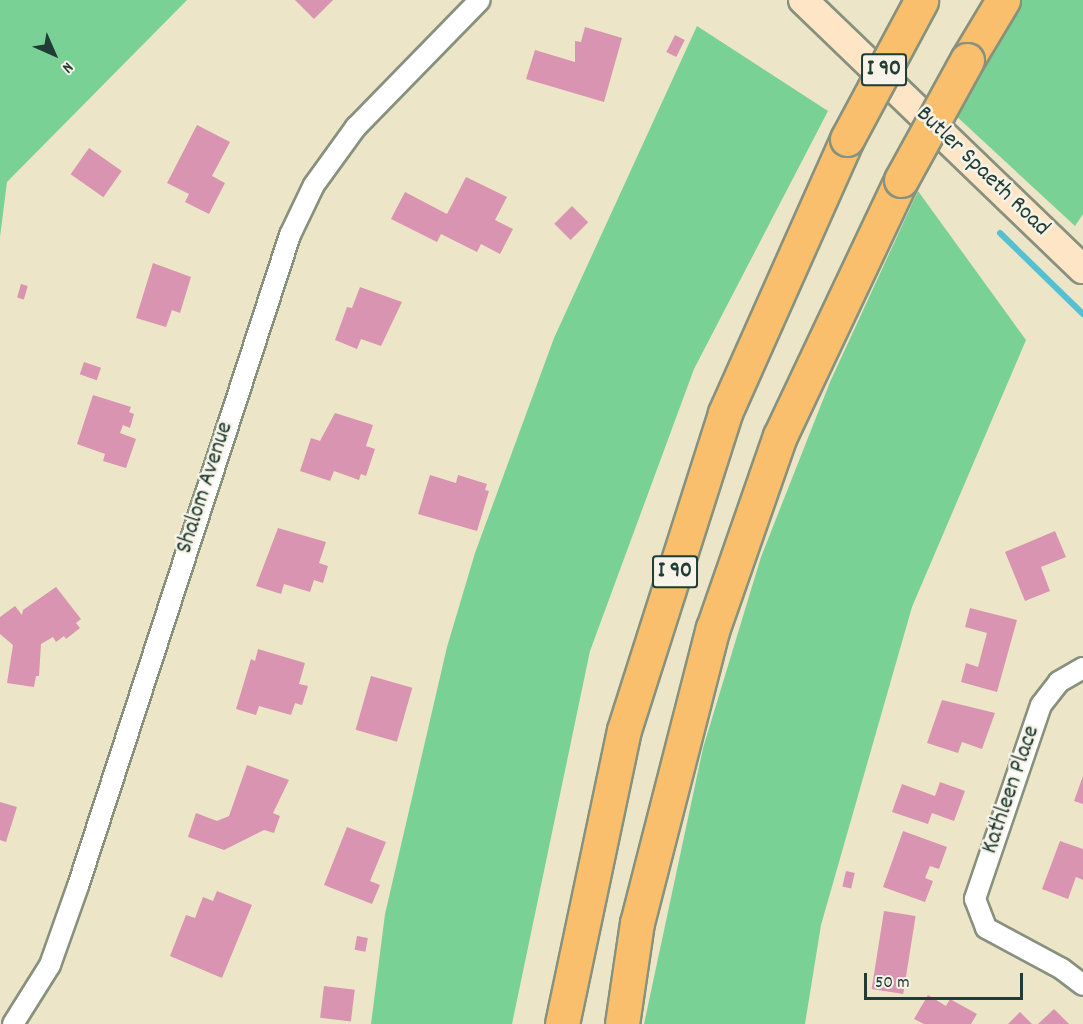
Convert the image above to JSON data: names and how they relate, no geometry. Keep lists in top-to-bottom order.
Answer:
{
  "streets": {
    "highway": ["I 90"],
    "main road": ["Butler Spaeth Road"],
    "street": ["Shalom Avenue", "Kathleen Place"]
  },
  "scale_bar": "50 m",
  "north": "bottom right"
}
